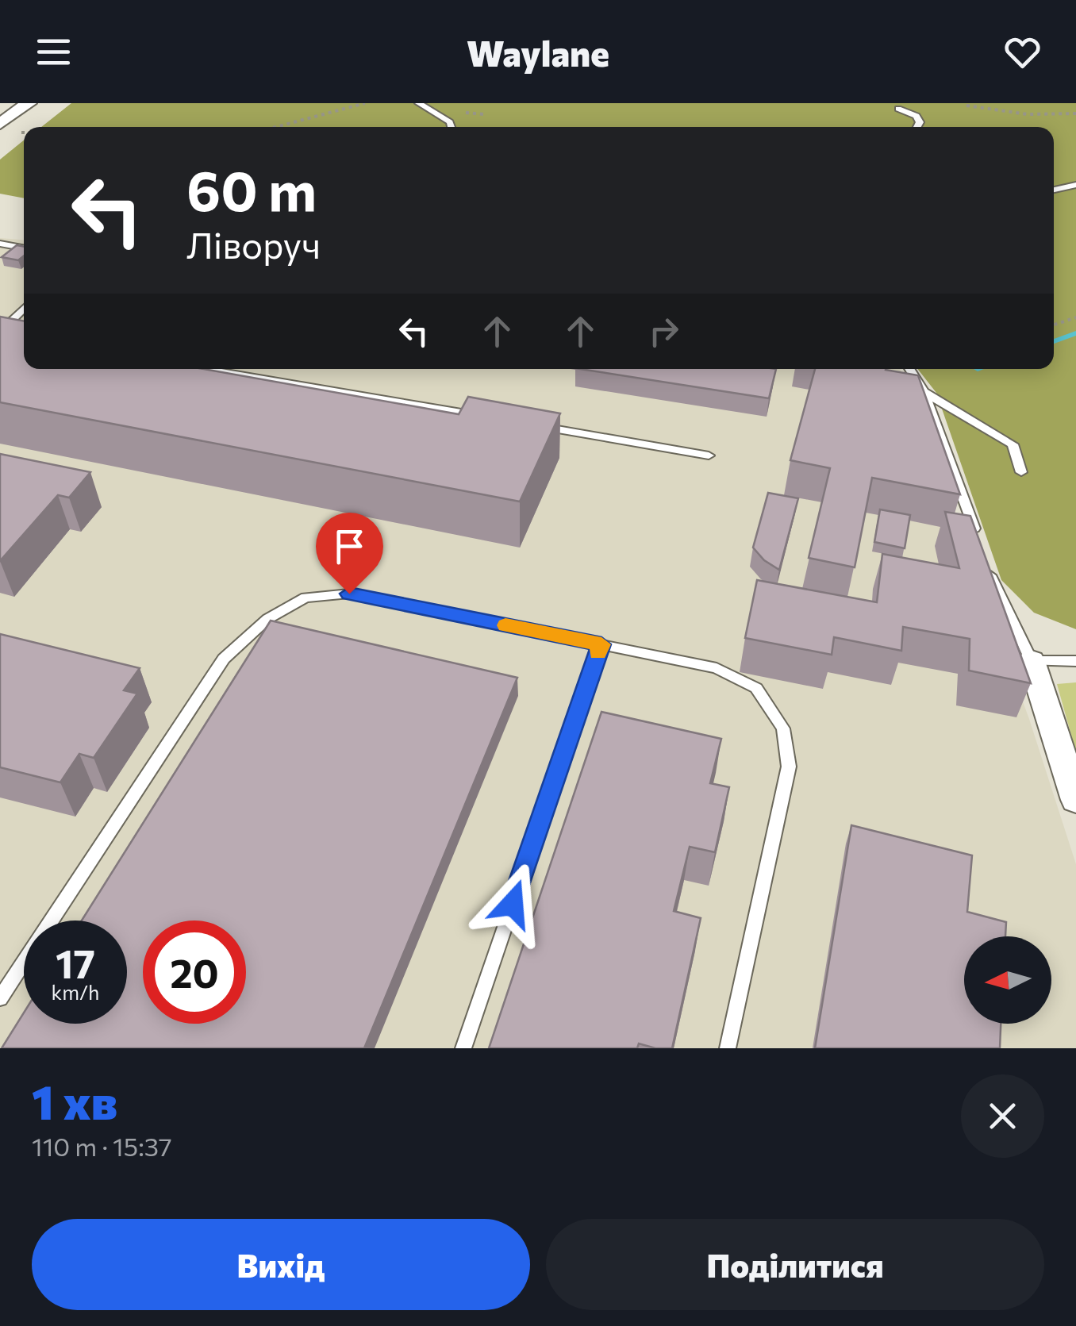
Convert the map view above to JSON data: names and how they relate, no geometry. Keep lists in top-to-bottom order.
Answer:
{
  "north": "left",
  "page": {
    "header": "Waylane",
    "turn": ["60 m", "Ліворуч"],
    "speed": "17 km/h",
    "limit": "20",
    "heading": ["1 хв", "110 m · 15:37"],
    "buttons": ["Вихід", "Поділитися"]
  }
}
